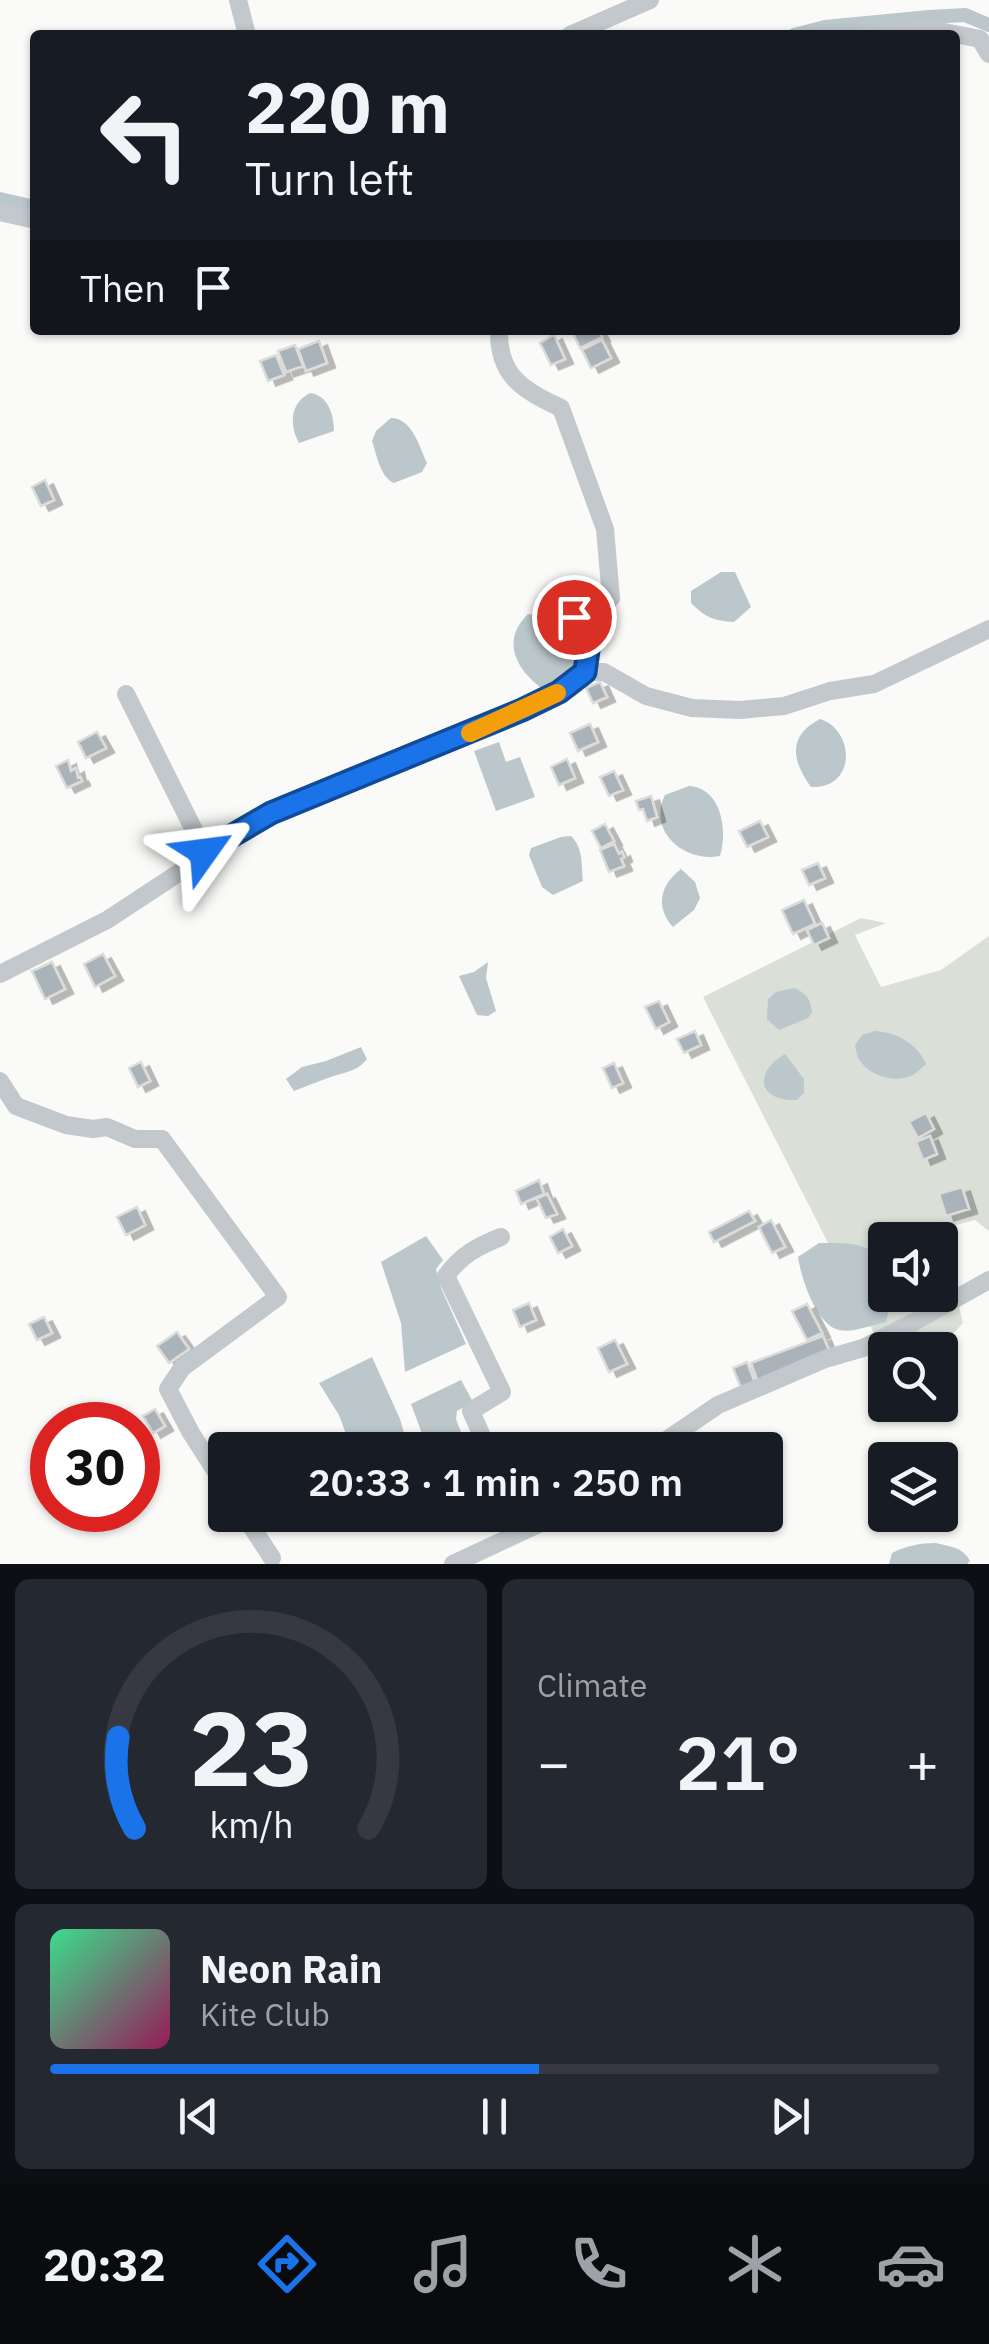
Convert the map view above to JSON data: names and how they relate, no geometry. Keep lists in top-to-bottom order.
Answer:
{
  "page": {
    "turn": ["220 m", "Turn left"],
    "then": "Then",
    "limit": "30",
    "trip": "20:33 · 1 min · 250 m",
    "tile": "Climate",
    "heat": ["−", "21°", "+"],
    "song": ["Neon Rain", "Kite Club"],
    "tabs": "20:32",
    "gauge": ["23", "km/h"]
  }
}
